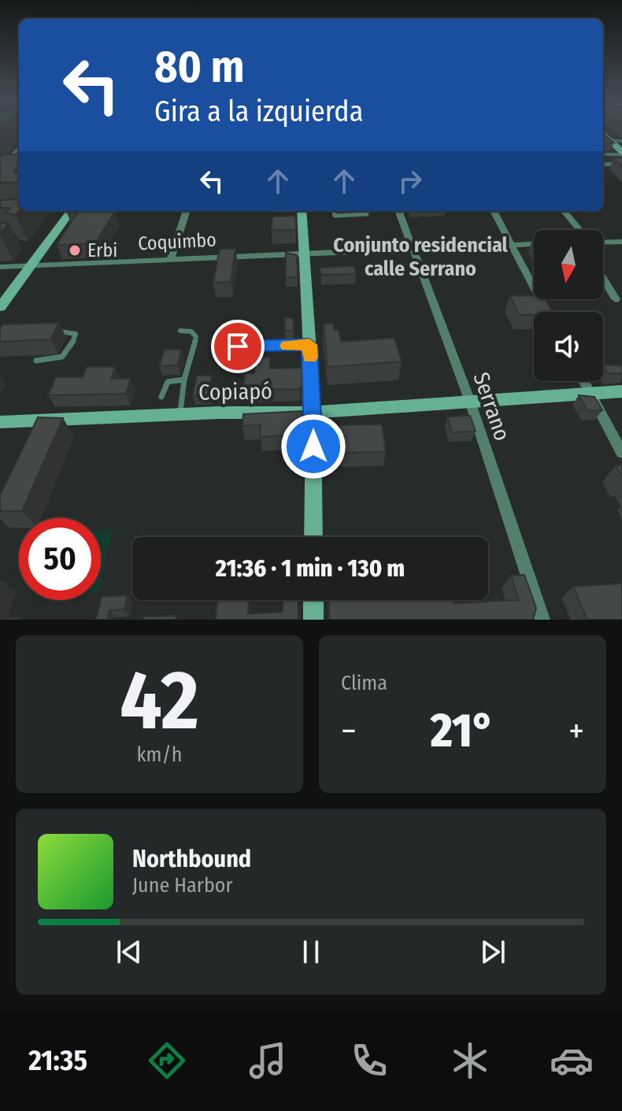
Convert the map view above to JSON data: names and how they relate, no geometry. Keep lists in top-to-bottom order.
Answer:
{
  "streets": {
    "main road": ["Copiapó"],
    "street": ["Coquimbo", "Serrano"]
  },
  "crossings": [
    ["Coquimbo", "Serrano"],
    ["Copiapó", "Serrano"]
  ],
  "districts": ["Conjunto residencial calle Serrano"],
  "places": ["Erbi"],
  "north": "bottom",
  "page": {
    "turn": ["80 m", "Gira a la izquierda"],
    "limit": "50",
    "trip": "21:36 · 1 min · 130 m",
    "tile": [
      ["42", "km/h"],
      "Clima"
    ],
    "heat": ["−", "21°", "+"],
    "song": ["Northbound", "June Harbor"],
    "tabs": "21:35"
  }
}
